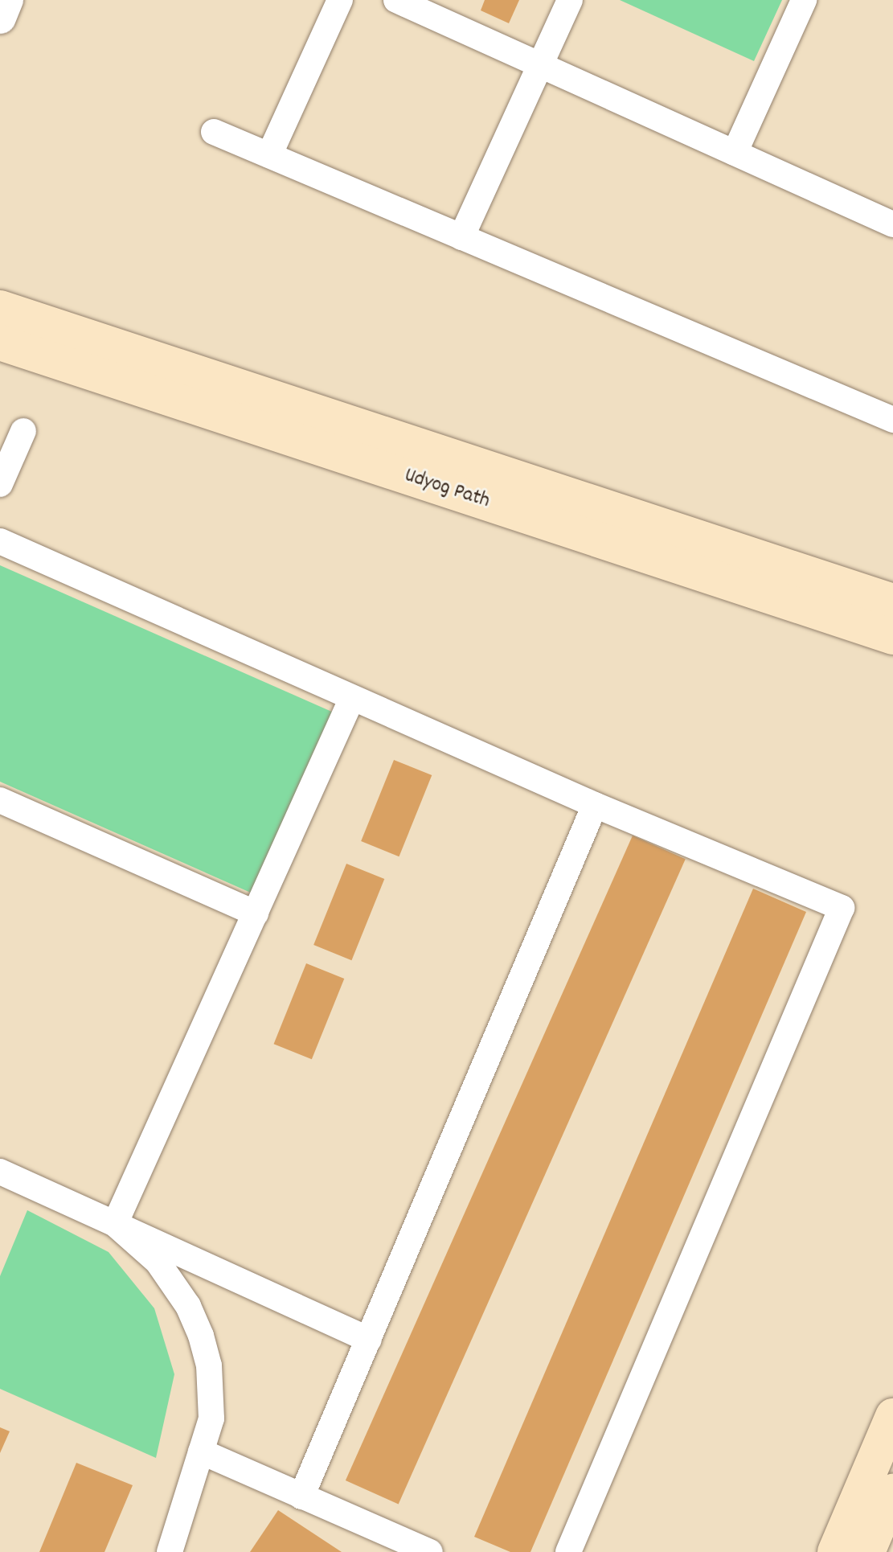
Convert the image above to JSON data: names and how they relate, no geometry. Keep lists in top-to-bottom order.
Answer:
{
  "streets": {
    "main road": ["Udyog Path"]
  }
}
